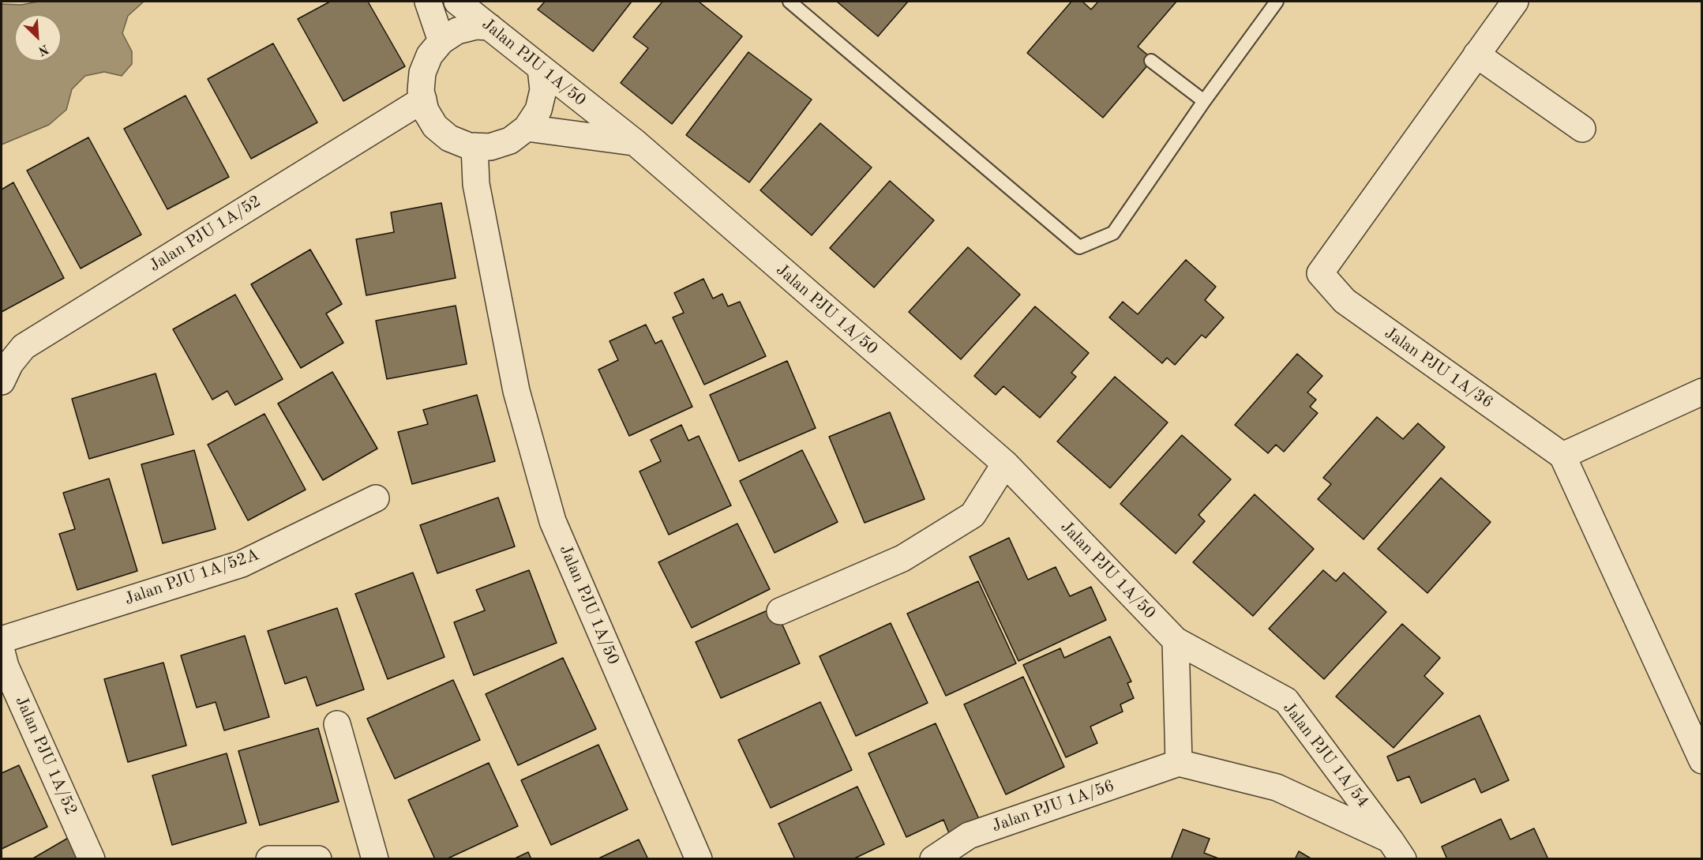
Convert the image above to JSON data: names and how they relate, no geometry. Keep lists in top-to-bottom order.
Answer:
{
  "streets": {
    "street": [
      "Jalan PJU 1A/50",
      "Jalan PJU 1A/52",
      "Jalan PJU 1A/36",
      "Jalan PJU 1A/52A",
      "Jalan PJU 1A/54",
      "Jalan PJU 1A/56"
    ]
  },
  "crossings": [
    ["Jalan PJU 1A/50", "Jalan PJU 1A/52"],
    ["Jalan PJU 1A/50", "Jalan PJU 1A/54"],
    ["Jalan PJU 1A/54", "Jalan PJU 1A/56"]
  ],
  "north": "bottom right"
}
